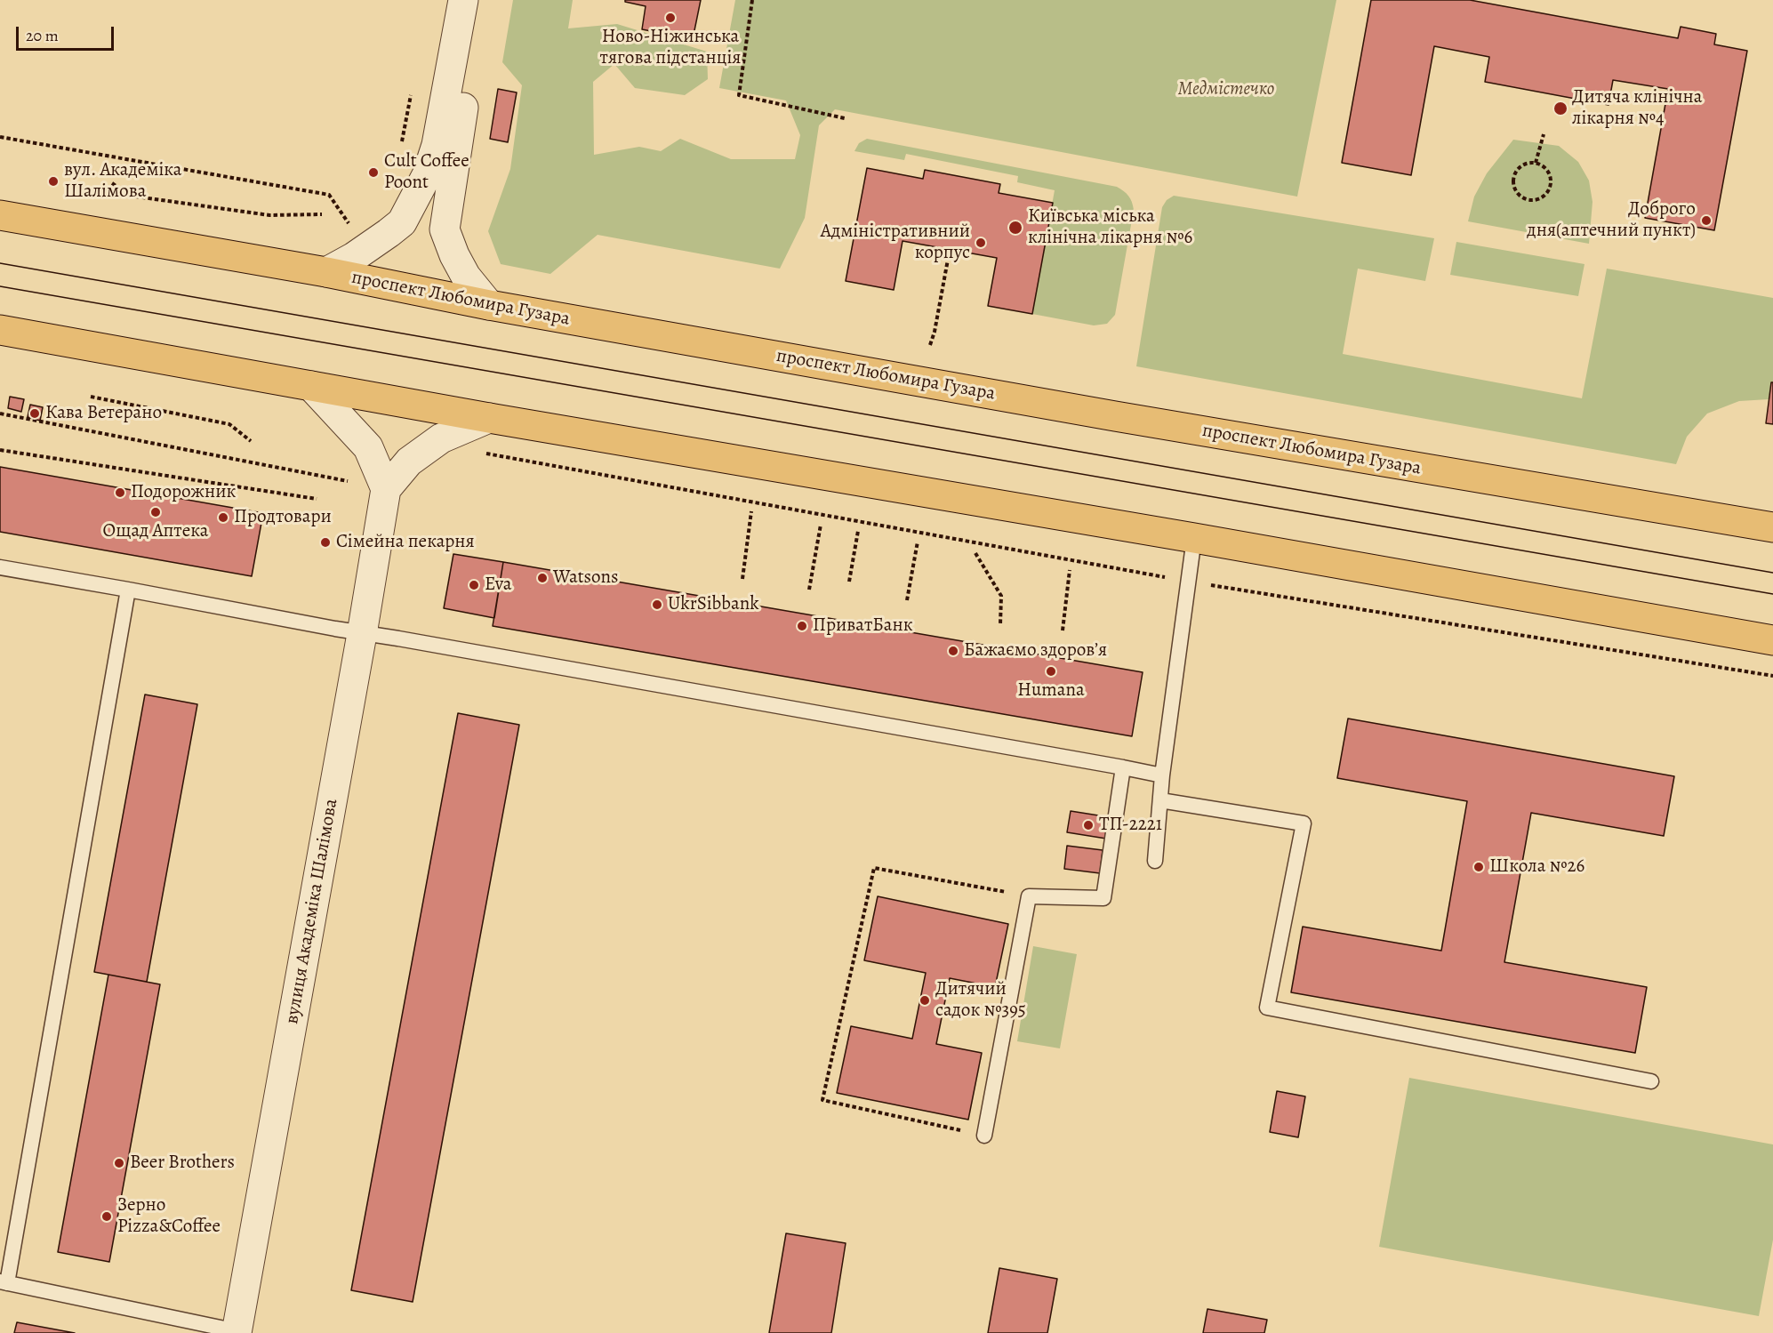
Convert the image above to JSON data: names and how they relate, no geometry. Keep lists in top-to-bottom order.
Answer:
{
  "streets": {
    "main road": ["проспект Любомира Гузара"],
    "street": ["вулиця Академіка Шалімова"]
  },
  "parks": ["Медмістечко"],
  "places": [
    "Ново-Ніжинська тягова підстанція",
    "Дитяча клінічна лікарня №4",
    "Cult Coffee Poont",
    "вул. Академіка Шалімова",
    "Доброго дня(аптечний пункт)",
    "Київська міська клінічна лікарня №6",
    "Адміністративний корпус",
    "Кава Ветерано",
    "Подорожник",
    "Ощад Аптека",
    "Продтовари",
    "Сімейна пекарня",
    "Watsons",
    "Eva",
    "UkrSibbank",
    "ПриватБанк",
    "Бажаємо здоровʼя",
    "Humana",
    "ТП-2221",
    "Школа №26",
    "Дитячий садок №395",
    "Beer Brothers",
    "Зерно Pizza&Coffee"
  ],
  "scale_bar": "20 m"
}
